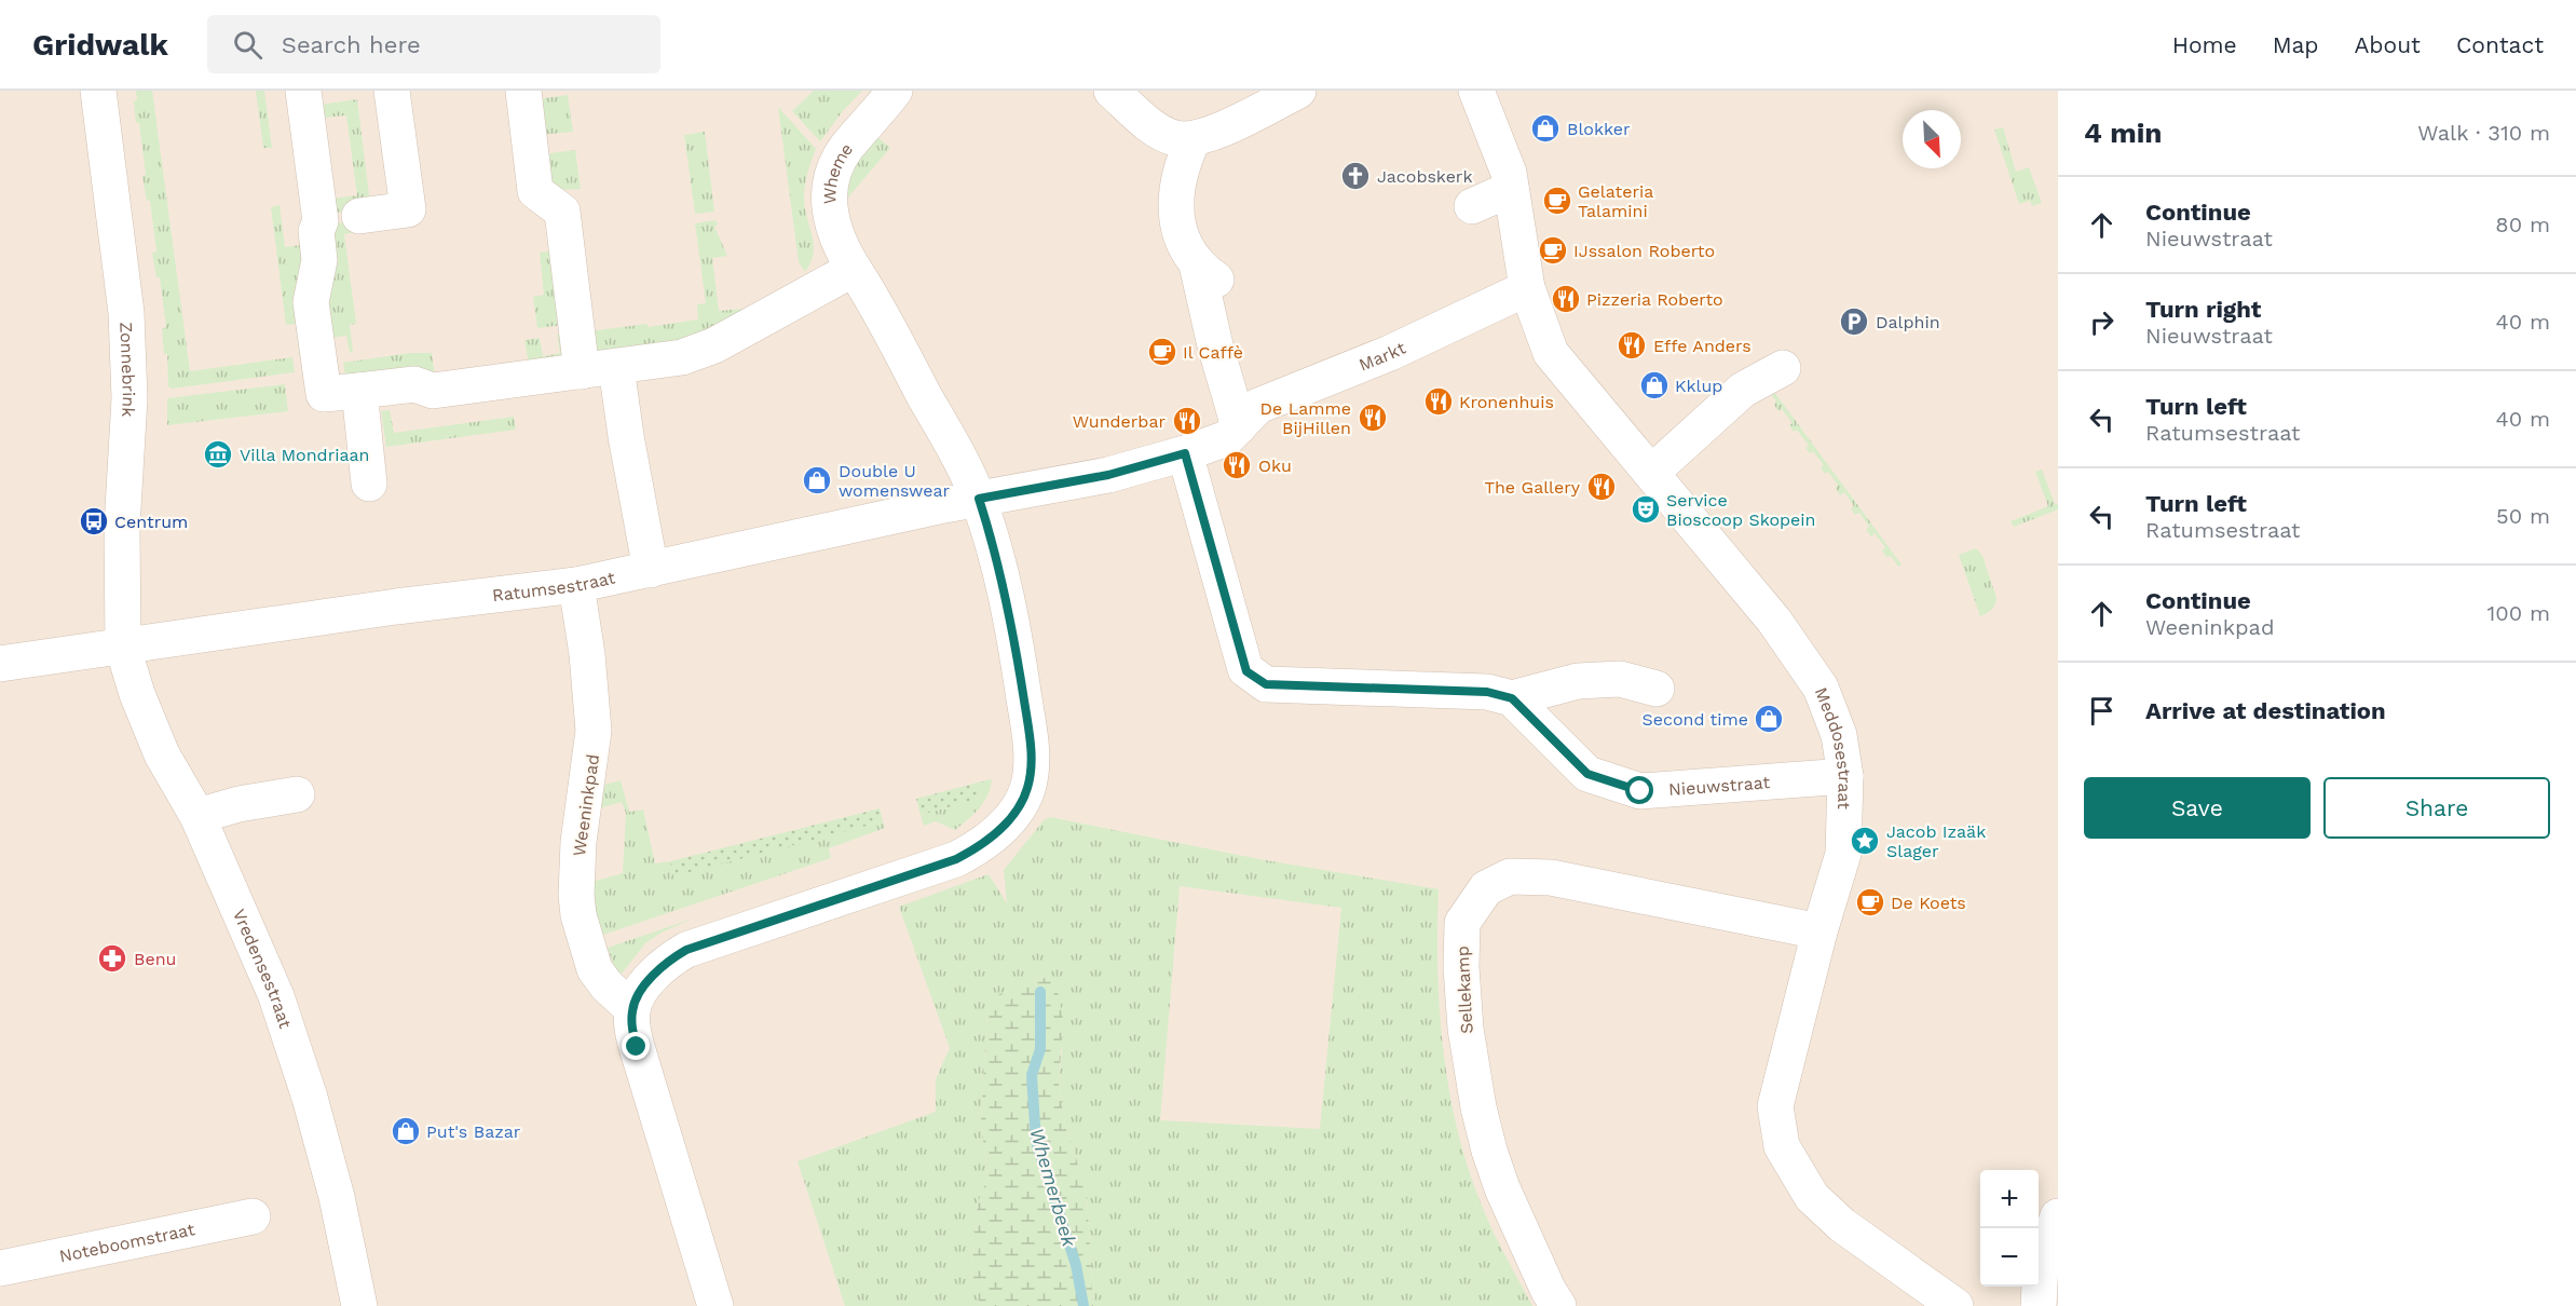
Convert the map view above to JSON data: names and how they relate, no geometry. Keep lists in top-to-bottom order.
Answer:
{
  "streets": {
    "street": [
      "Wheme",
      "Markt",
      "Zonnebrink",
      "Ratumsestraat",
      "Meddosestraat",
      "Nieuwstraat",
      "Weeninkpad",
      "Vredensestraat",
      "Sellekamp",
      "Noteboomstraat"
    ]
  },
  "crossings": [
    ["Markt", "Ratumsestraat"],
    ["Markt", "Meddosestraat"],
    ["Zonnebrink", "Ratumsestraat"],
    ["Zonnebrink", "Vredensestraat"],
    ["Ratumsestraat", "Weeninkpad"],
    ["Ratumsestraat", "Vredensestraat"],
    ["Meddosestraat", "Nieuwstraat"],
    ["Meddosestraat", "Sellekamp"]
  ],
  "water": ["Whemerbeek"],
  "places": {
    "shop": [
      "Blokker",
      "Kklup",
      "Double U womenswear",
      "Second time",
      "Put's Bazar"
    ],
    "church": ["Jacobskerk"],
    "cafe": [
      "Gelateria Talamini",
      "IJssalon Roberto",
      "Il Caffè",
      "De Koets"
    ],
    "restaurant": [
      "Pizzeria Roberto",
      "Effe Anders",
      "Kronenhuis",
      "De Lamme BijHillen",
      "Wunderbar",
      "Oku",
      "The Gallery"
    ],
    "parking": ["Dalphin"],
    "museum": ["Villa Mondriaan"],
    "theatre": ["Service Bioscoop Skopein"],
    "bus stop": ["Centrum"],
    "place": ["Jacob Izaäk Slager"],
    "pharmacy": ["Benu"]
  },
  "north": "bottom right",
  "page": {
    "header": "Gridwalk",
    "search": "Search here",
    "nav": [
      "Home",
      "Map",
      "About",
      "Contact"
    ],
    "heading": ["4 min", "Walk · 310 m"],
    "list": [
      ["Continue", "Nieuwstraat", "80 m"],
      ["Turn right", "Nieuwstraat", "40 m"],
      ["Turn left", "Ratumsestraat", "40 m"],
      ["Turn left", "Ratumsestraat", "50 m"],
      ["Continue", "Weeninkpad", "100 m"],
      "Arrive at destination"
    ],
    "buttons": ["Save", "Share"],
    "map_buttons": ["+", "−"]
  }
}
